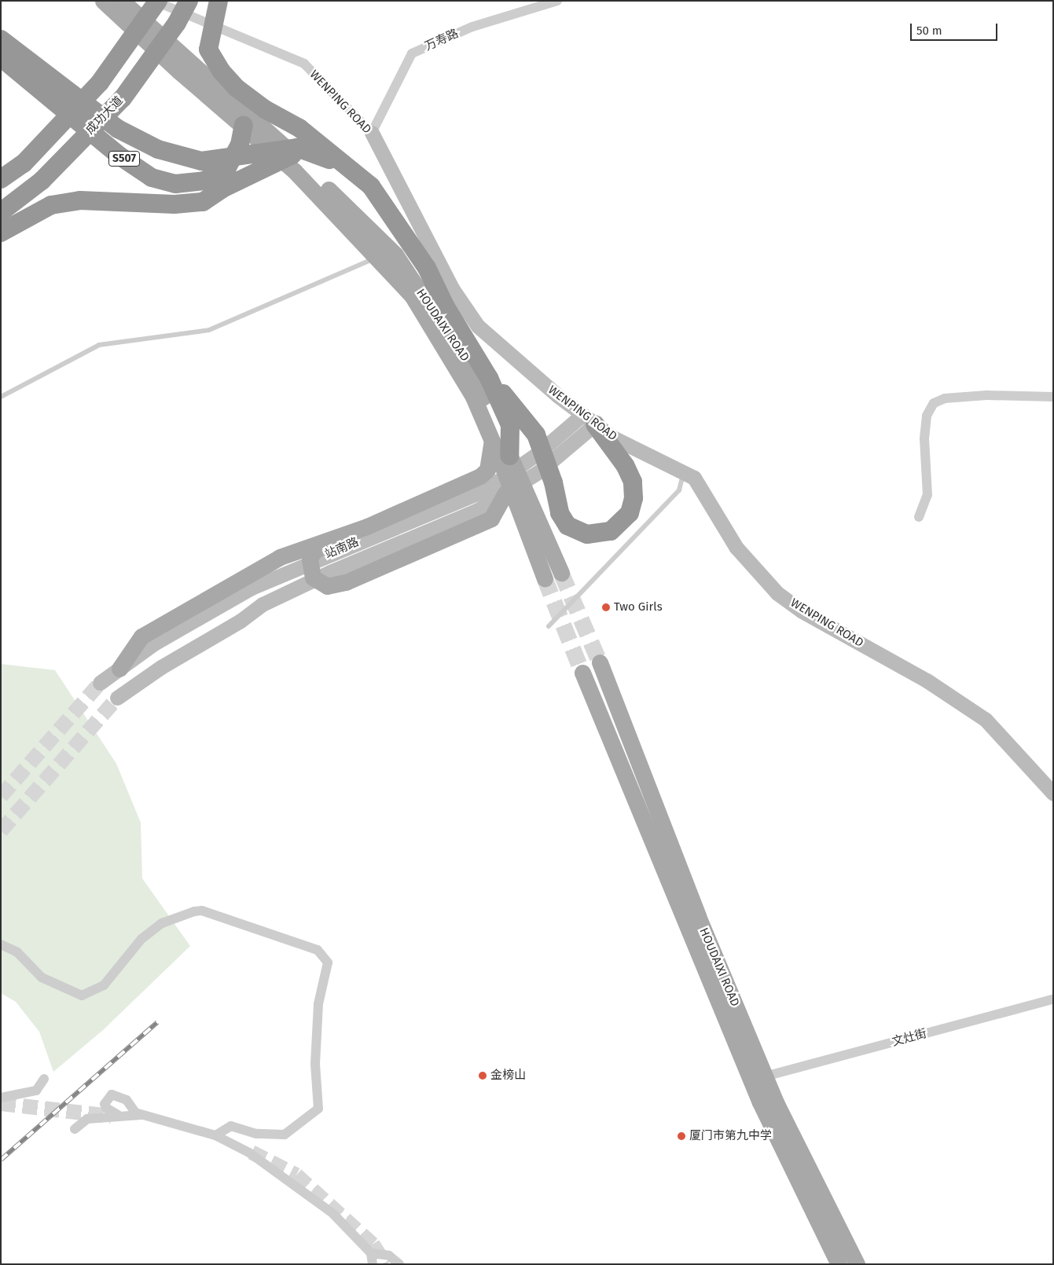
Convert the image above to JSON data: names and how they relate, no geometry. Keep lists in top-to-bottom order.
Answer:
{
  "streets": {
    "highway": ["成功大道", "S507"],
    "main road": ["WENPING ROAD", "HOUDAIXI ROAD", "站南路"],
    "street": ["万寿路", "文灶街"]
  },
  "crossings": [
    ["万寿路", "WENPING ROAD"],
    ["WENPING ROAD", "站南路"],
    ["HOUDAIXI ROAD", "文灶街"]
  ],
  "places": ["Two Girls", "金榜山", "厦门市第九中学"],
  "scale_bar": "50 m"
}
